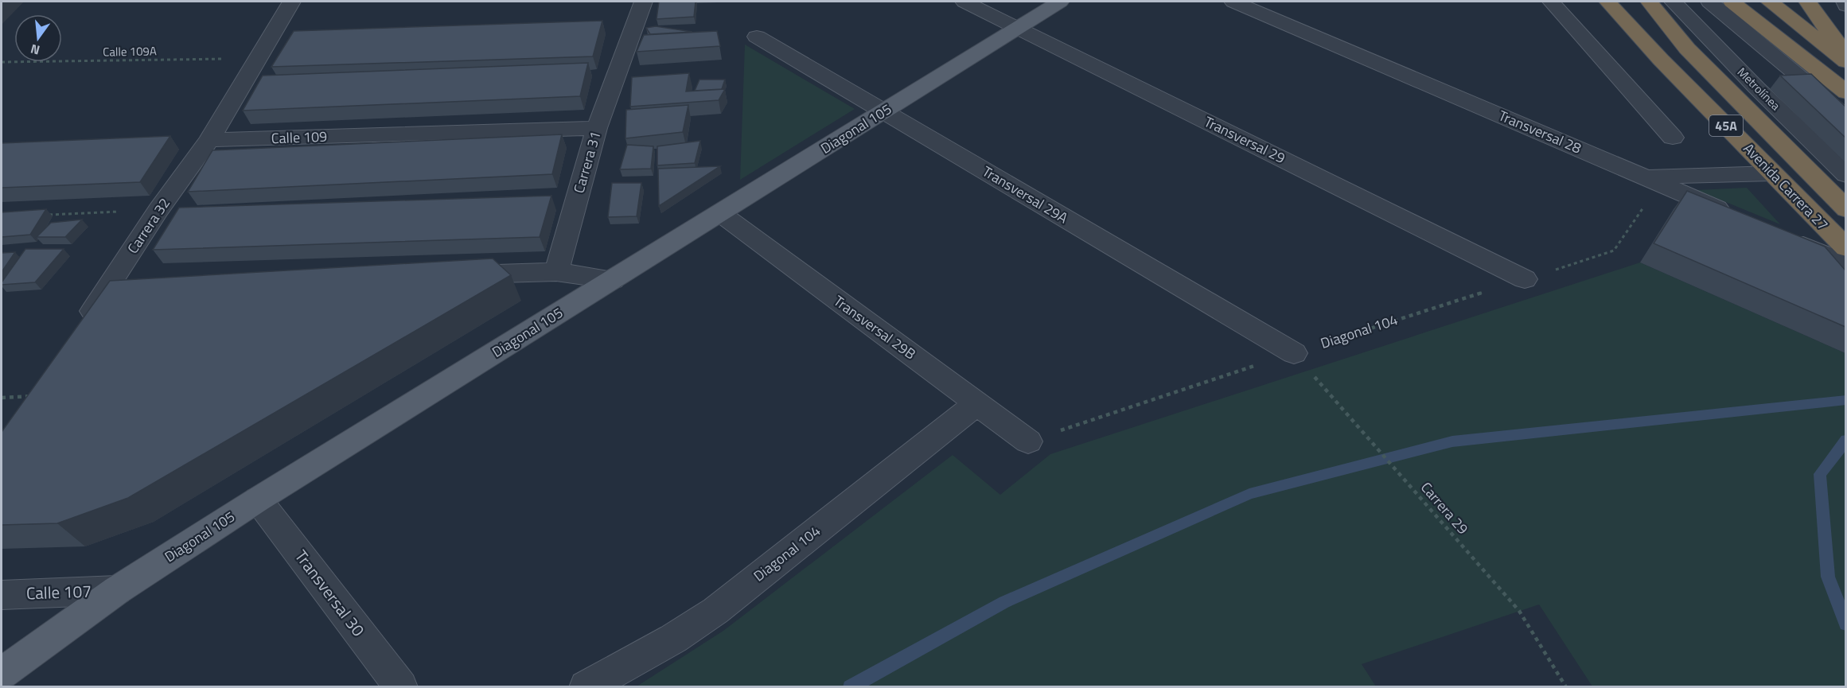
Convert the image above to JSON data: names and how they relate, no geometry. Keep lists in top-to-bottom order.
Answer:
{
  "streets": {
    "highway": ["45A", "Avenida Carrera 27"],
    "main road": ["Diagonal 105"],
    "street": [
      "Metrolínea",
      "Transversal 28",
      "Calle 109",
      "Transversal 29",
      "Carrera 31",
      "Transversal 29A",
      "Carrera 32",
      "Transversal 29B",
      "Diagonal 104",
      "Calle 107",
      "Transversal 30"
    ],
    "path": ["Calle 109A", "Carrera 29"]
  },
  "crossings": [
    ["Calle 109A", "Carrera 32"],
    ["Diagonal 105", "Transversal 29"],
    ["Diagonal 105", "Transversal 29A"],
    ["Diagonal 105", "Transversal 29B"],
    ["Diagonal 105", "Calle 107"],
    ["Diagonal 105", "Transversal 30"],
    ["Transversal 28", "Diagonal 104"],
    ["Calle 109", "Carrera 31"],
    ["Calle 109", "Carrera 32"],
    ["Transversal 29", "Diagonal 104"],
    ["Transversal 29A", "Diagonal 104"],
    ["Transversal 29A", "Carrera 29"],
    ["Transversal 29B", "Diagonal 104"],
    ["Diagonal 104", "Carrera 29"]
  ],
  "north": "bottom"
}
